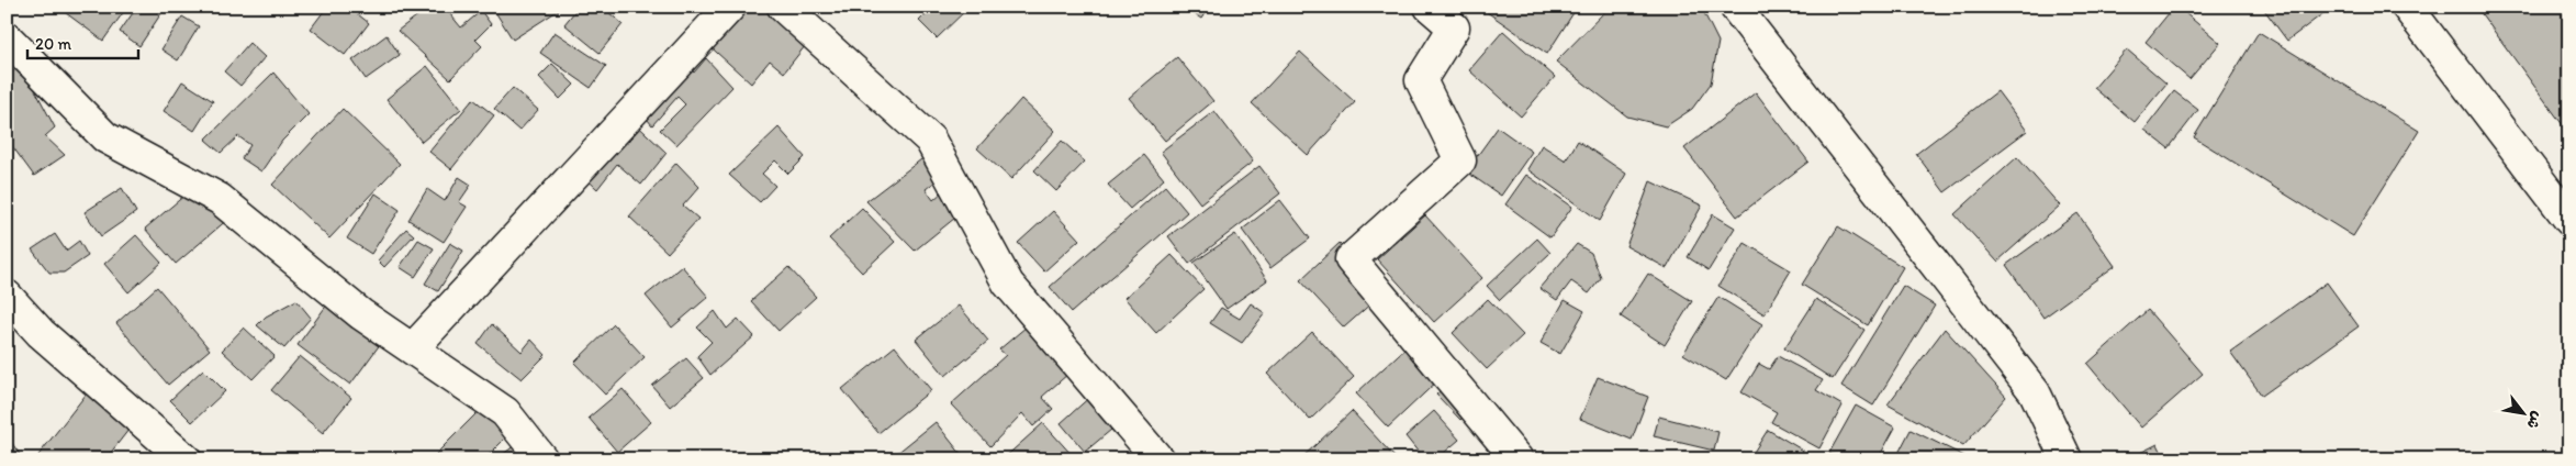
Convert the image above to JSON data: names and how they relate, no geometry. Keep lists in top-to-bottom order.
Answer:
{
  "scale_bar": "20 m",
  "north": "bottom right"
}
